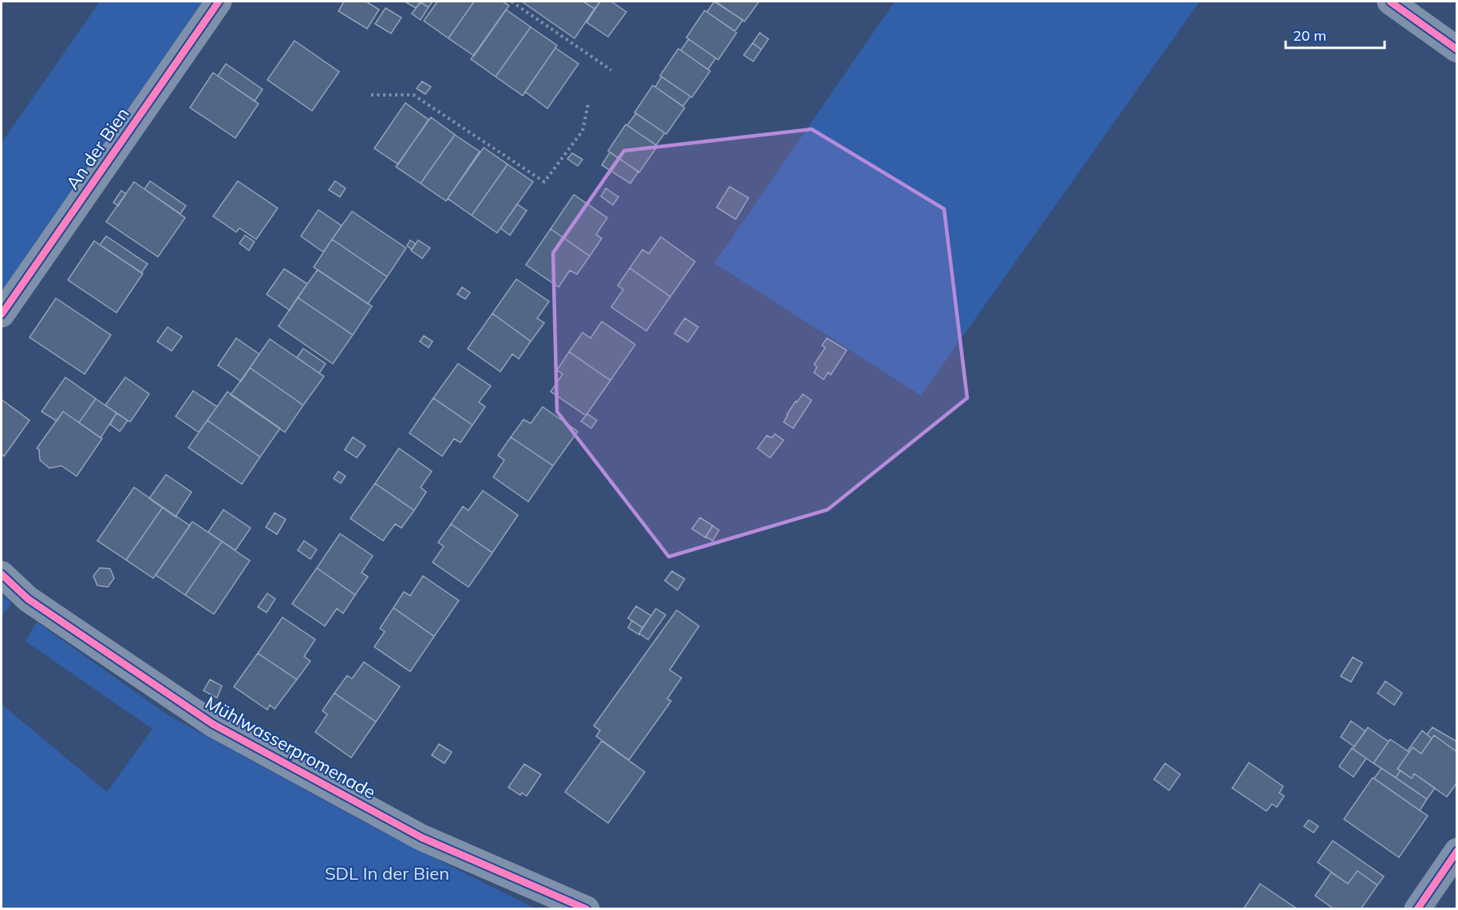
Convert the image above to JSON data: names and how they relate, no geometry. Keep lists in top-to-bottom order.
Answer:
{
  "streets": {
    "street": ["An der Bien", "Mühlwasserpromenade"]
  },
  "parks": ["SDL In der Bien"],
  "scale_bar": "20 m"
}
